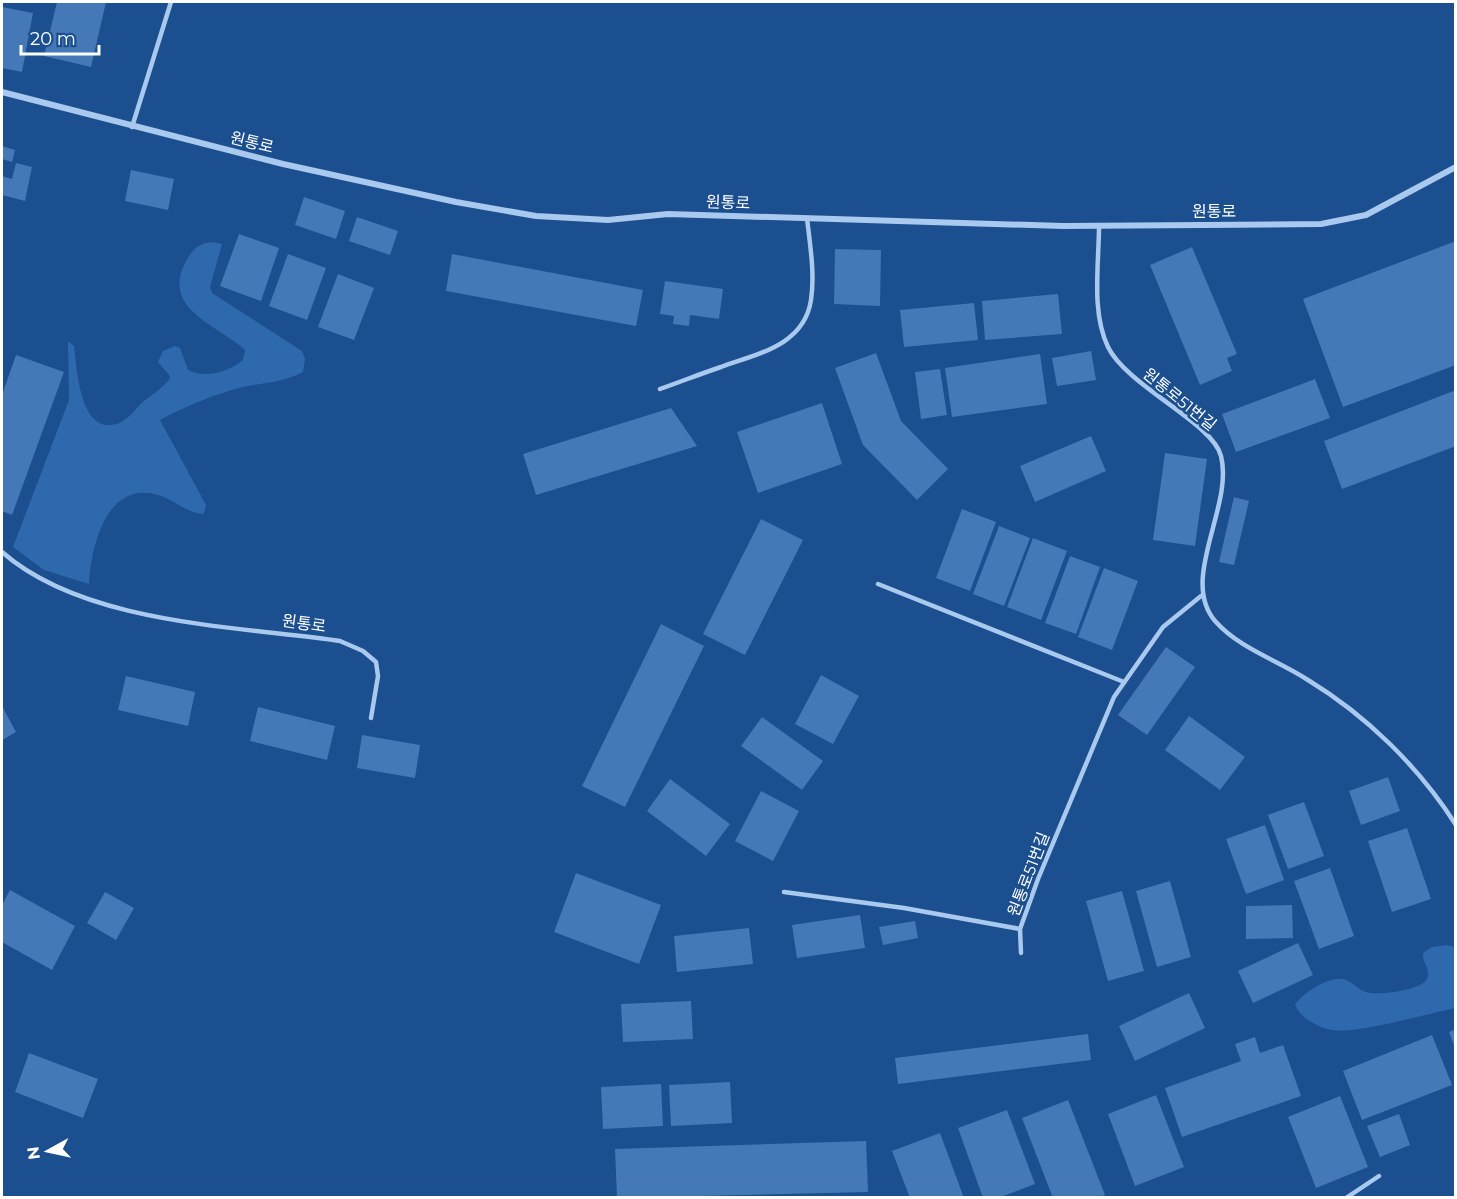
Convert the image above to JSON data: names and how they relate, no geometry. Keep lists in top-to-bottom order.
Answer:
{
  "streets": {
    "street": ["원통로"],
    "lane": ["원통로51번길"]
  },
  "crossings": [
    ["원통로", "원통로51번길"]
  ],
  "scale_bar": "20 m",
  "north": "left"
}
